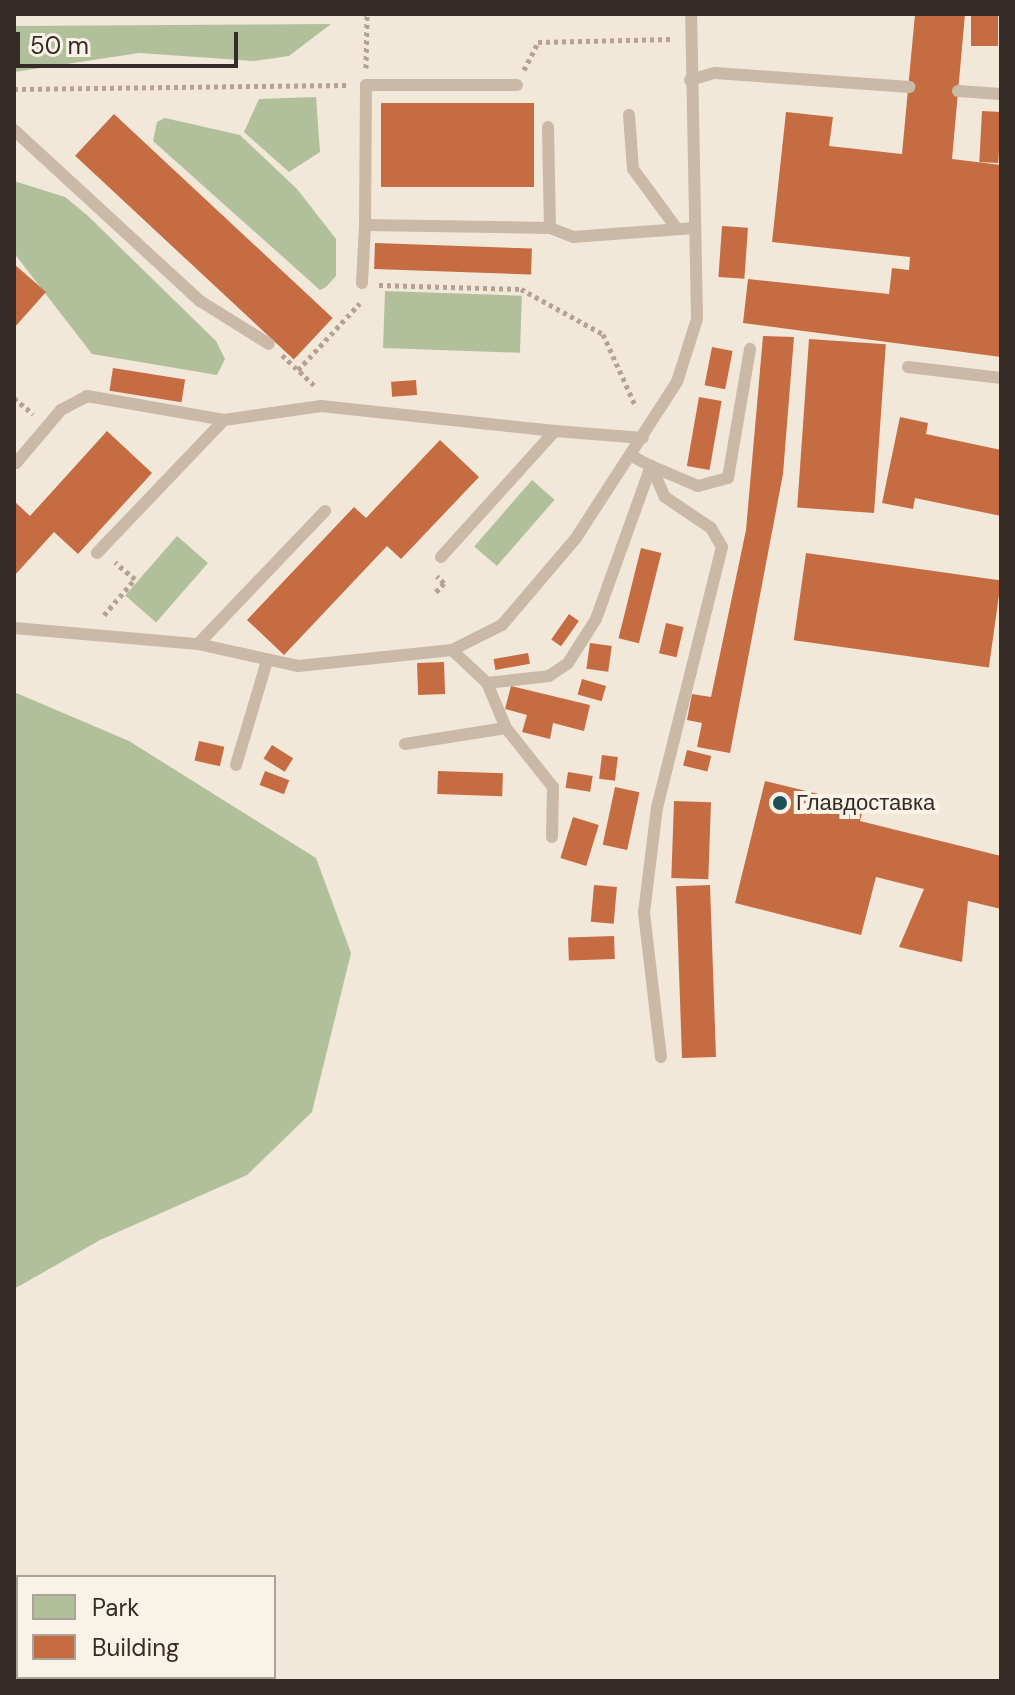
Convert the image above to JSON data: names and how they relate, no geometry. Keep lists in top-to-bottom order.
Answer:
{
  "places": ["Главдоставка"],
  "legend": ["Park", "Building"],
  "scale_bar": "50 m"
}
